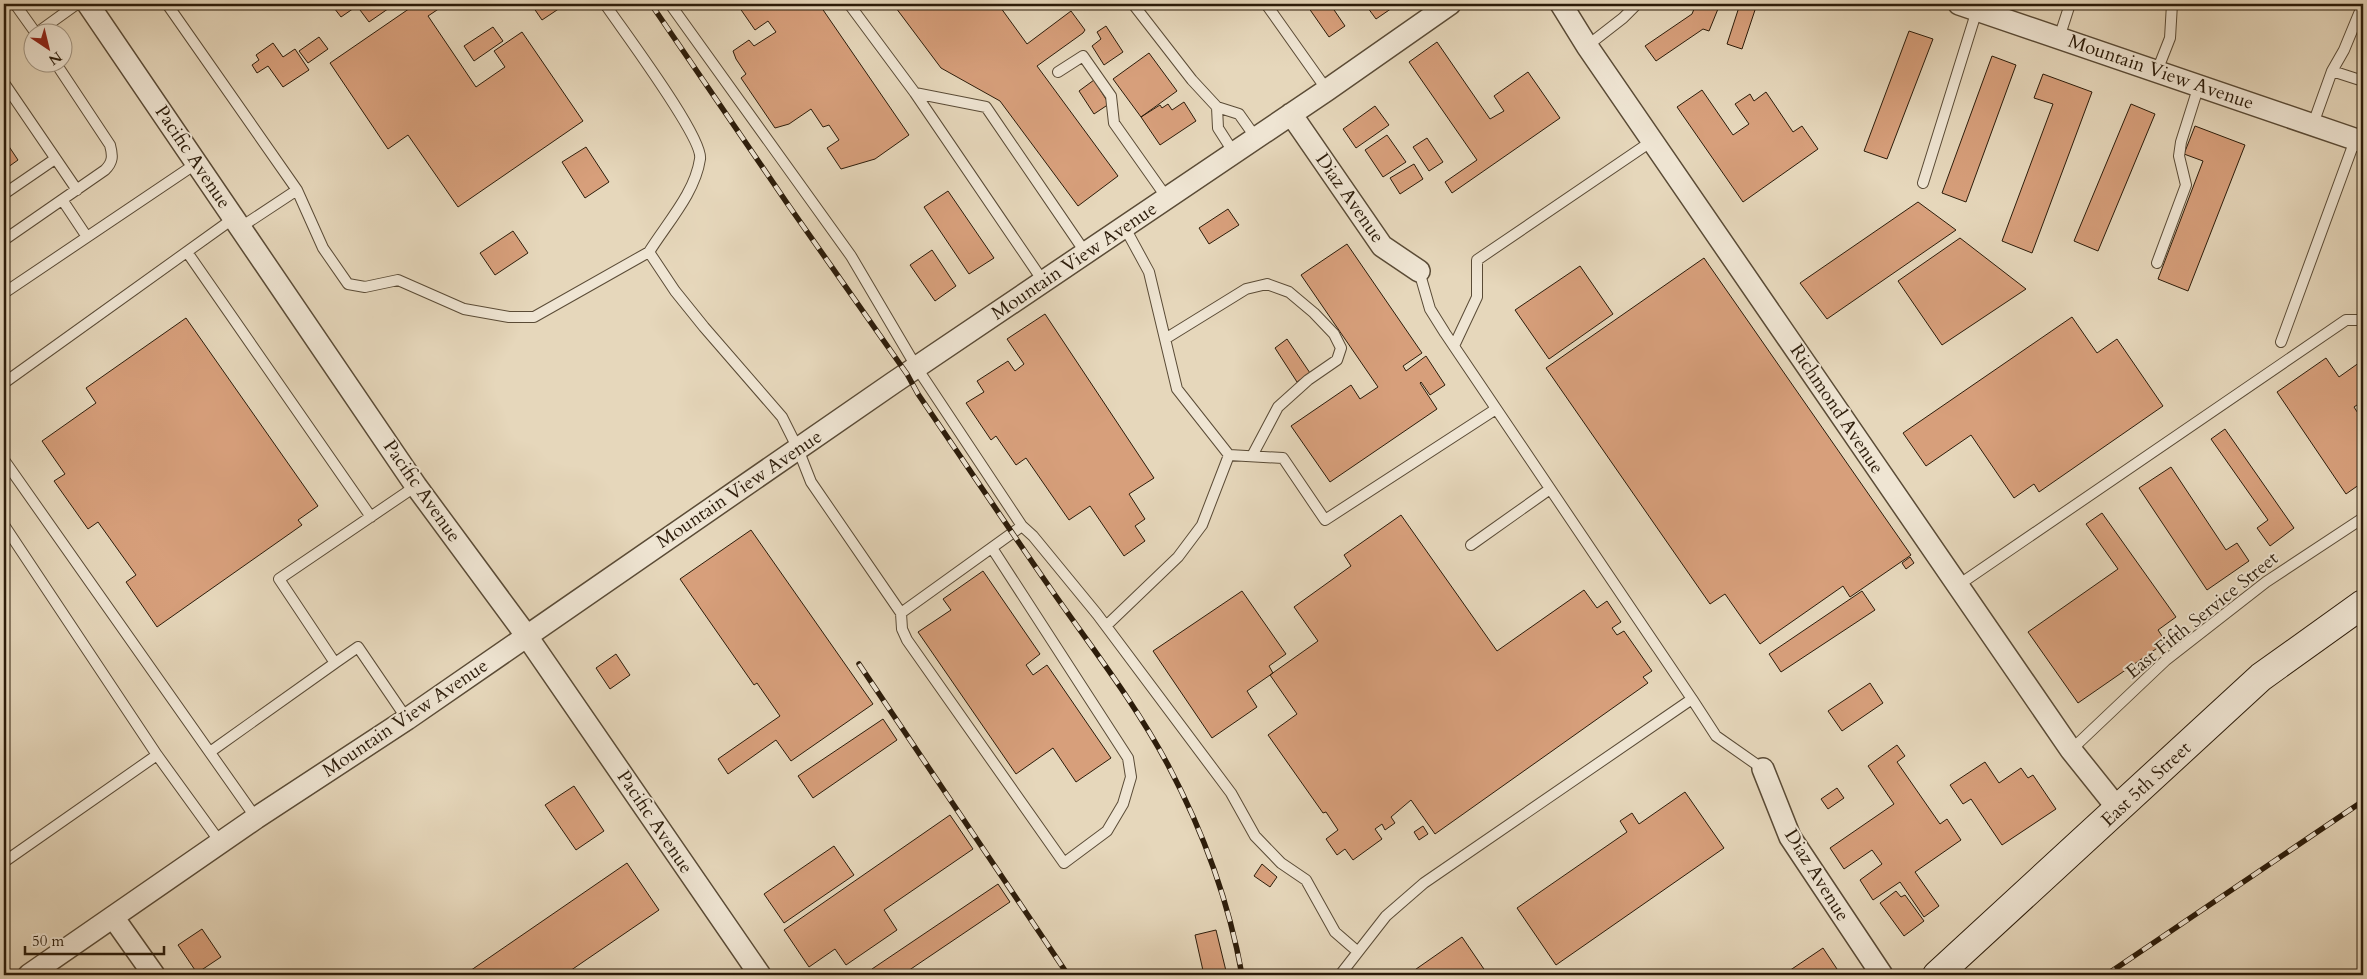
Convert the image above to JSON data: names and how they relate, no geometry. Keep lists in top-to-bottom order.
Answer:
{
  "streets": {
    "main road": ["East 5th Street"],
    "street": [
      "Mountain View Avenue",
      "Pacific Avenue",
      "Diaz Avenue",
      "Richmond Avenue"
    ],
    "lane": ["East Fifth Service Street"]
  },
  "crossings": [
    ["Mountain View Avenue", "Pacific Avenue"],
    ["Mountain View Avenue", "Diaz Avenue"],
    ["Richmond Avenue", "East Fifth Service Street"],
    ["Richmond Avenue", "East 5th Street"]
  ],
  "scale_bar": "50 m",
  "north": "bottom right"
}
